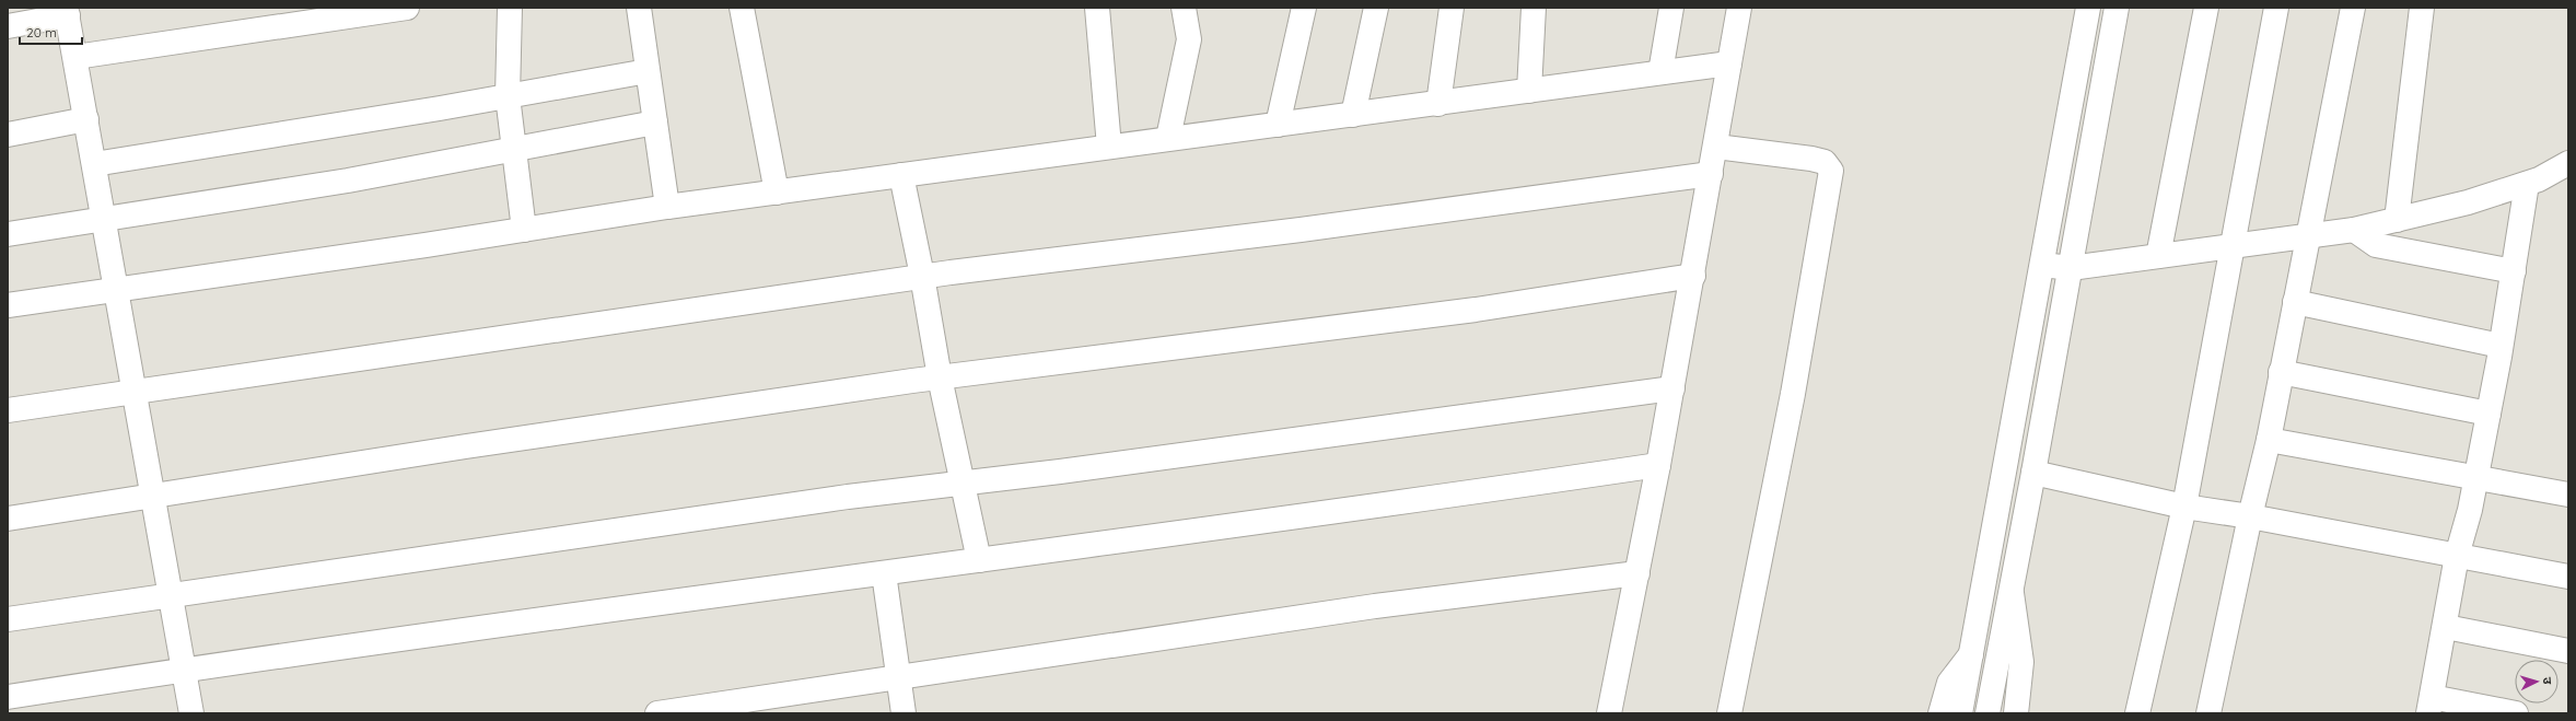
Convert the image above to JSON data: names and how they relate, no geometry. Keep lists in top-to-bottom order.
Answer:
{
  "scale_bar": "20 m",
  "north": "right"
}
